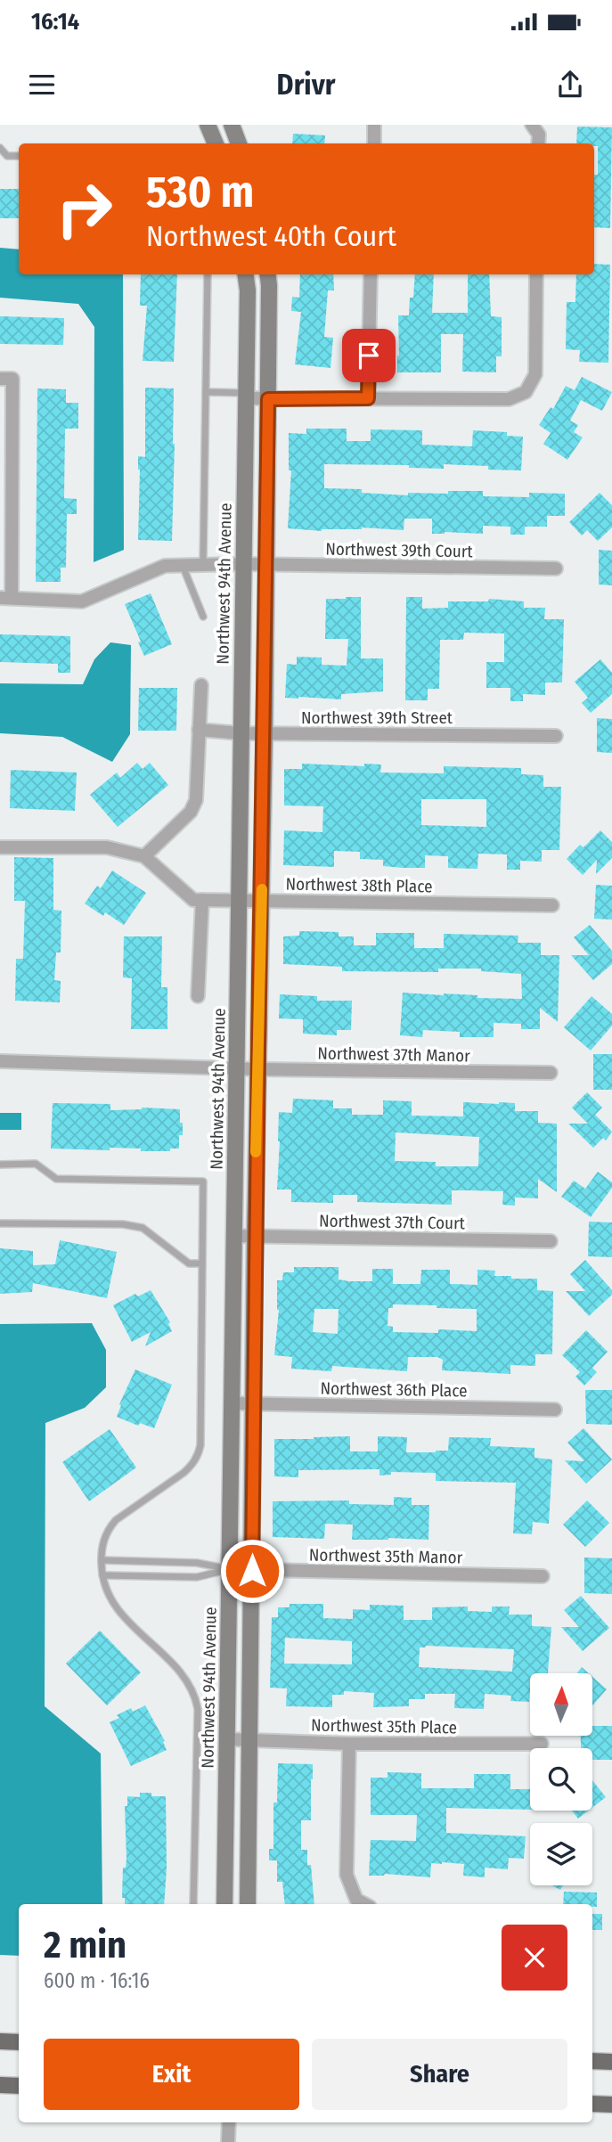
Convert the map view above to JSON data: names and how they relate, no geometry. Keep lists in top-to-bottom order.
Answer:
{
  "streets": {
    "street": [
      "Northwest 39th Court",
      "Northwest 94th Avenue",
      "Northwest 39th Street",
      "Northwest 38th Place",
      "Northwest 37th Manor",
      "Northwest 37th Court",
      "Northwest 36th Place",
      "Northwest 35th Manor",
      "Northwest 35th Place"
    ]
  },
  "crossings": [
    ["Northwest 39th Court", "Northwest 94th Avenue"],
    ["Northwest 94th Avenue", "Northwest 39th Street"],
    ["Northwest 94th Avenue", "Northwest 38th Place"],
    ["Northwest 94th Avenue", "Northwest 37th Manor"],
    ["Northwest 94th Avenue", "Northwest 37th Court"],
    ["Northwest 94th Avenue", "Northwest 36th Place"],
    ["Northwest 94th Avenue", "Northwest 35th Manor"],
    ["Northwest 94th Avenue", "Northwest 35th Place"]
  ],
  "north": "top",
  "page": {
    "status": "16:14",
    "header": "Drivr",
    "turn": ["530 m", "Northwest 40th Court"],
    "heading": ["2 min", "600 m · 16:16"],
    "buttons": ["Exit", "Share"]
  }
}
